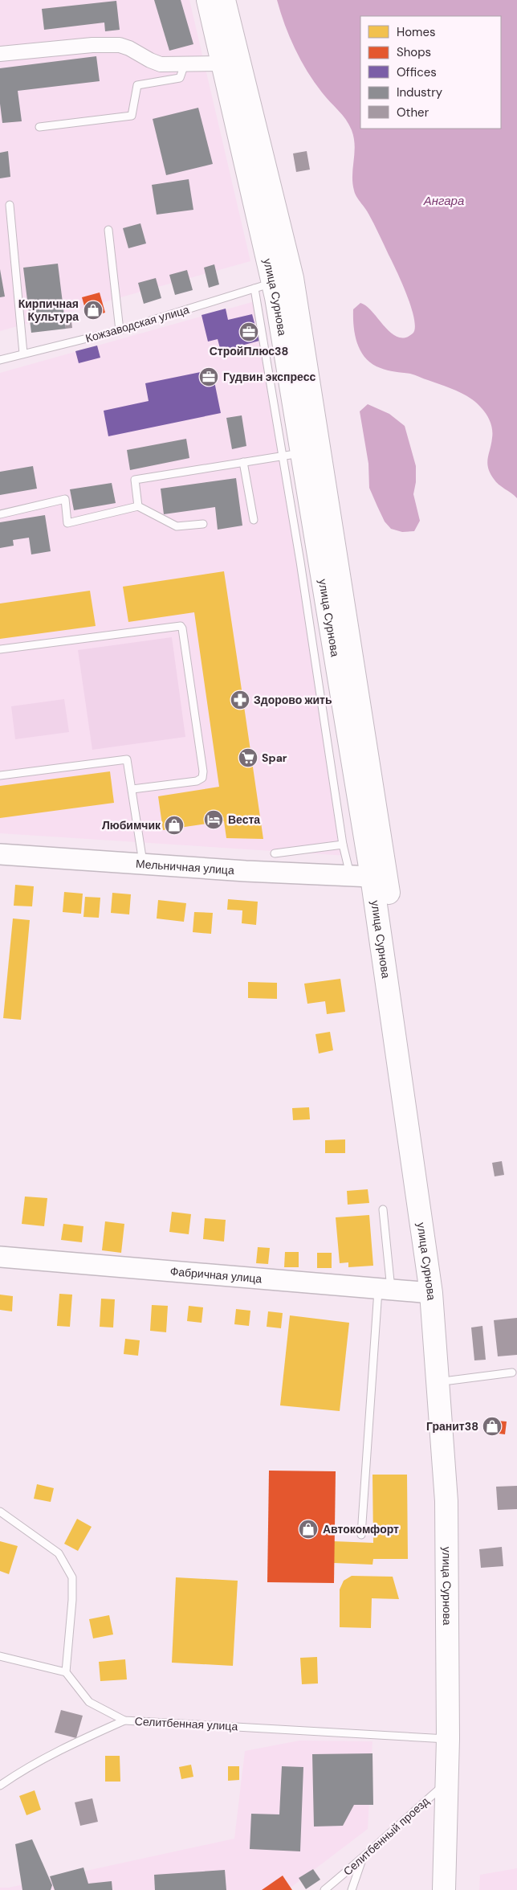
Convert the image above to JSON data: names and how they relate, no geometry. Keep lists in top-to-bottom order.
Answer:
{
  "streets": {
    "main road": ["улица Сурнова"],
    "street": ["Мельничная улица", "Фабричная улица"],
    "lane": ["Кожзаводская улица", "Селитбенная улица", "Селитбенный проезд"]
  },
  "crossings": [
    ["улица Сурнова", "Кожзаводская улица"],
    ["улица Сурнова", "Мельничная улица"],
    ["улица Сурнова", "Фабричная улица"],
    ["улица Сурнова", "Селитбенная улица"],
    ["улица Сурнова", "Селитбенный проезд"]
  ],
  "water": ["Ангара"],
  "places": {
    "shop": [
      "Кирпичная Культура",
      "Любимчик",
      "Гранит38",
      "Автокомфорт"
    ],
    "office": ["СтройПлюс38", "Гудвин экспресс"],
    "pharmacy": ["Здорово жить"],
    "supermarket": ["Spar"],
    "hotel": ["Веста"]
  },
  "legend": [
    "Homes",
    "Shops",
    "Offices",
    "Industry",
    "Other"
  ]
}
